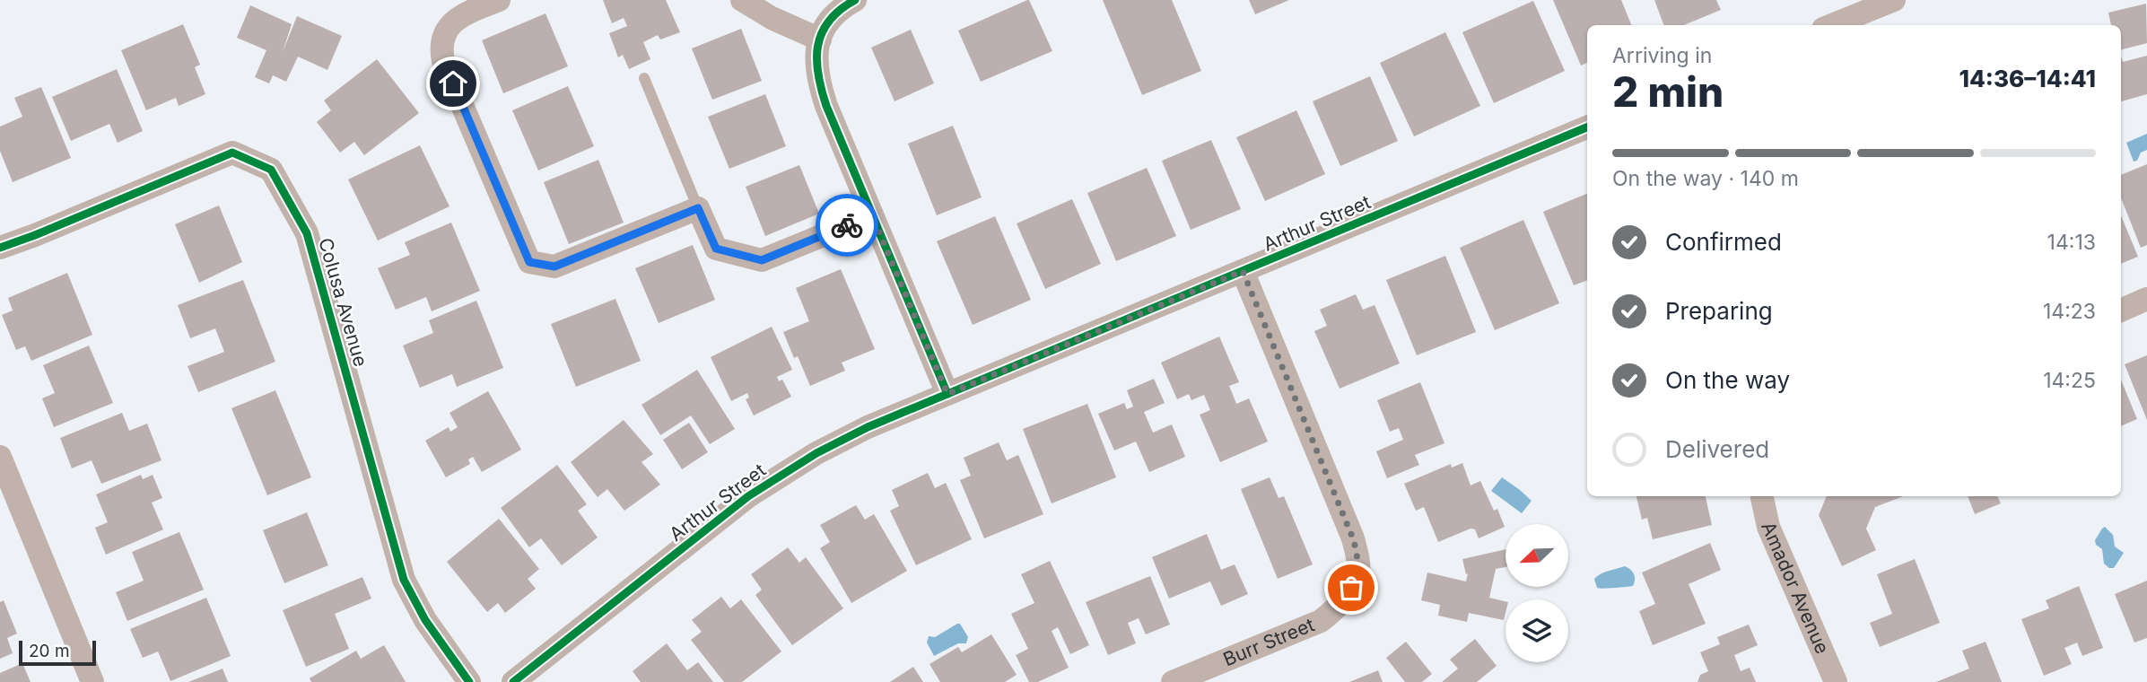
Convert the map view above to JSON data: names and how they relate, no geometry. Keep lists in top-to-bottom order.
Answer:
{
  "streets": {
    "street": [
      "Arthur Street",
      "Colusa Avenue",
      "Amador Avenue",
      "Burr Street"
    ]
  },
  "crossings": [
    ["Arthur Street", "Burr Street"]
  ],
  "scale_bar": "20 m",
  "north": "bottom left",
  "page": {
    "heading": ["2 min", "Arriving in", "14:36–14:41"],
    "bar": "On the way · 140 m",
    "list": [
      ["Confirmed", "14:13"],
      ["Preparing", "14:23"],
      ["On the way", "14:25"],
      "Delivered"
    ],
    "scale": "20 m"
  }
}
